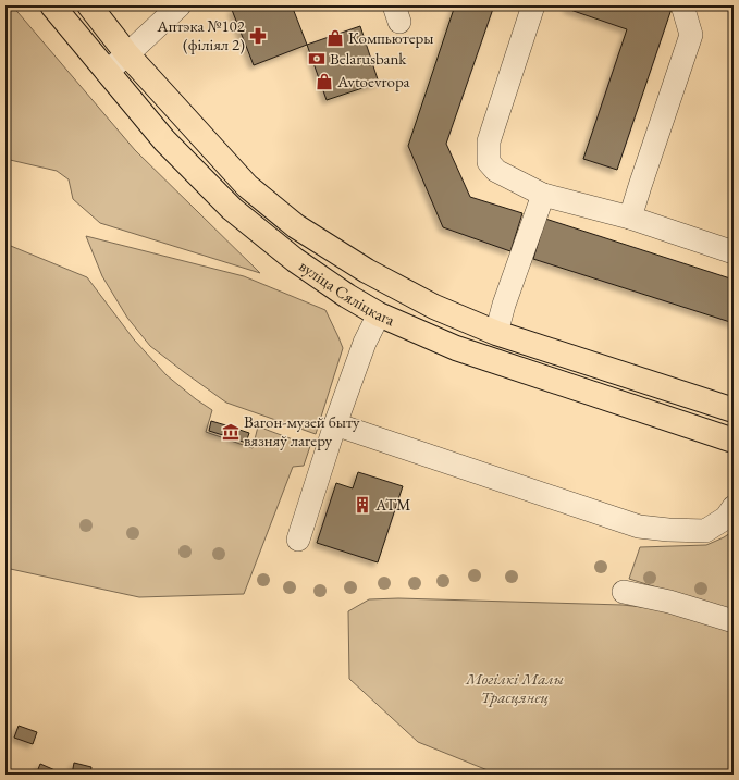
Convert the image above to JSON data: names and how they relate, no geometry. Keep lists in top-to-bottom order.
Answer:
{
  "streets": {
    "main road": ["вуліца Сяліцкага"]
  },
  "parks": ["Могілкі Малы Трасцянец"],
  "places": {
    "pharmacy": ["Аптэка №102 (філіял 2)"],
    "shop": ["Компьютеры", "Avtoevropa"],
    "bank": ["Belarusbank"],
    "museum": ["Вагон-музей быту вязняў лагеру"],
    "building": ["АТМ"]
  }
}
